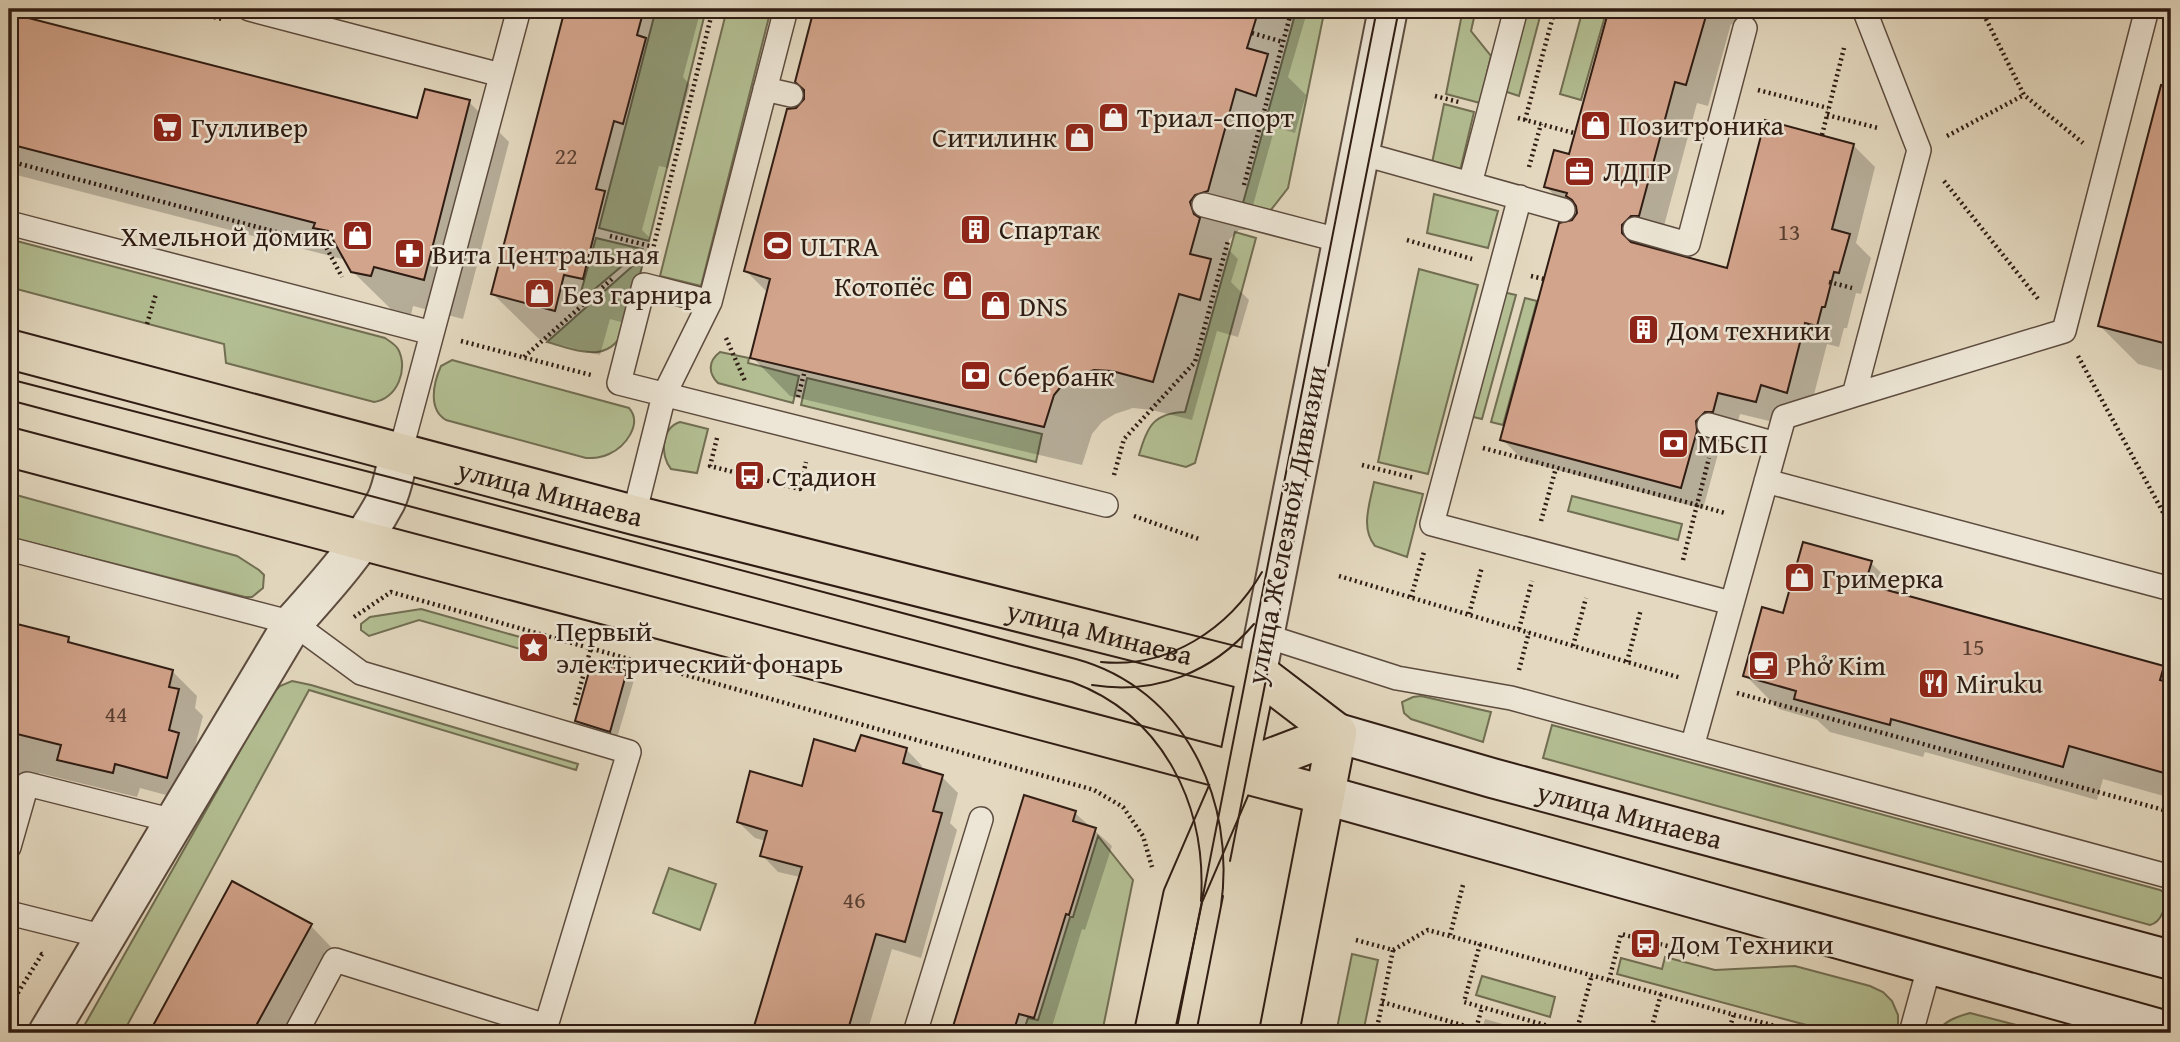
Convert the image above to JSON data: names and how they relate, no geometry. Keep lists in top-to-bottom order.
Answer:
{
  "streets": {
    "main road": ["улица Минаева", "улица Железной Дивизии"]
  },
  "crossings": [
    ["улица Минаева", "улица Железной Дивизии"]
  ],
  "places": {
    "shop": [
      "Триал-спорт",
      "Позитроника",
      "Ситилинк",
      "Хмельной домик",
      "Котопёс",
      "Без гарнира",
      "DNS",
      "Гримерка"
    ],
    "supermarket": ["Гулливер"],
    "office": ["ЛДПР"],
    "building": ["Спартак", "Дом техники"],
    "sports": ["ULTRA"],
    "pharmacy": ["Вита Центральная"],
    "bank": ["Сбербанк", "МБСП"],
    "bus stop": ["Стадион", "Дом Техники"],
    "place": ["Первый электрический фонарь"],
    "cafe": ["Phở Kim"],
    "restaurant": ["Miruku"]
  },
  "house_numbers": [
    "22",
    "13",
    "15",
    "44",
    "46"
  ]
}
